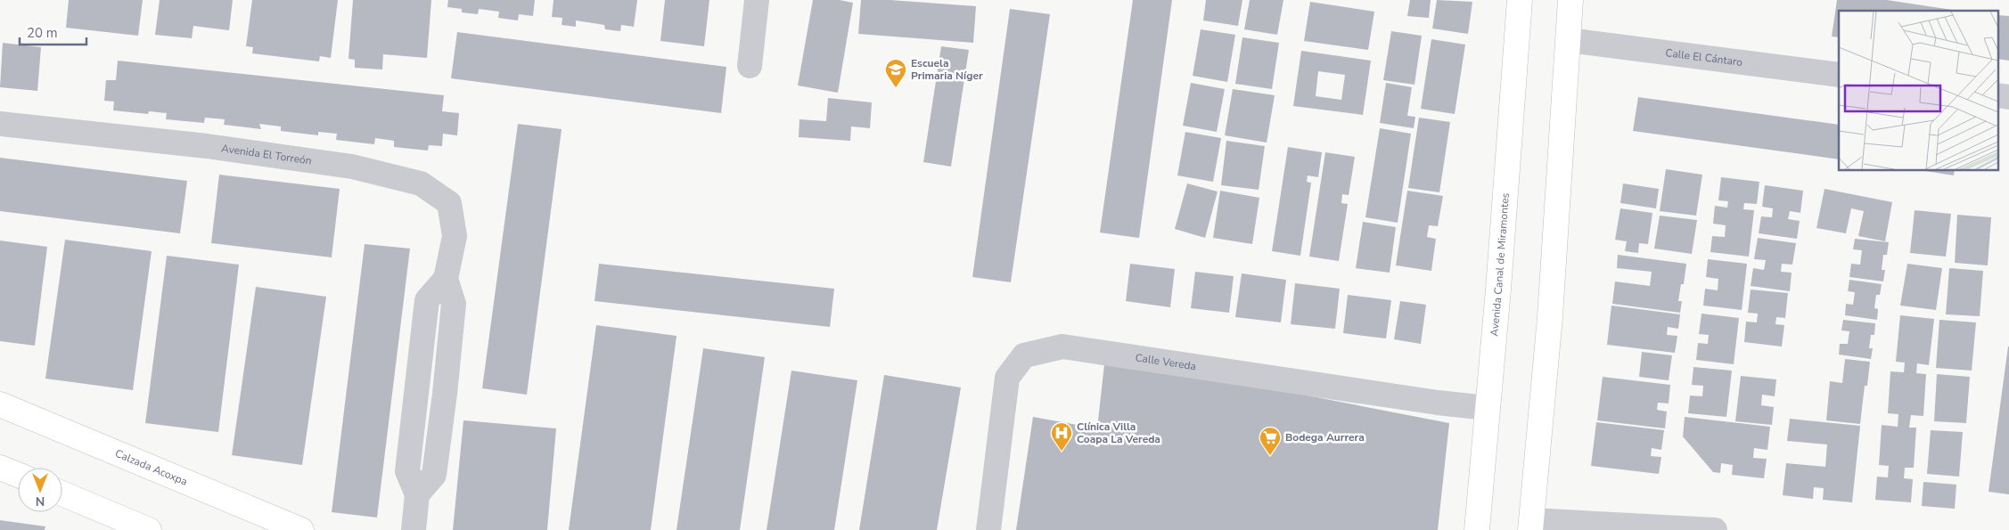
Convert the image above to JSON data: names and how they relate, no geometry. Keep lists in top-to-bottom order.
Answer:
{
  "streets": {
    "main road": ["Avenida Canal de Miramontes", "Calzada Acoxpa"],
    "street": ["Calle El Cántaro", "Avenida El Torreón", "Calle Vereda"]
  },
  "crossings": [
    ["Avenida Canal de Miramontes", "Calle Vereda"]
  ],
  "places": {
    "school or university": ["Escuela Primaria Níger"],
    "hospital": ["Clínica Villa Coapa La Vereda"],
    "supermarket": ["Bodega Aurrera"]
  },
  "scale_bar": "20 m",
  "north": "bottom"
}
